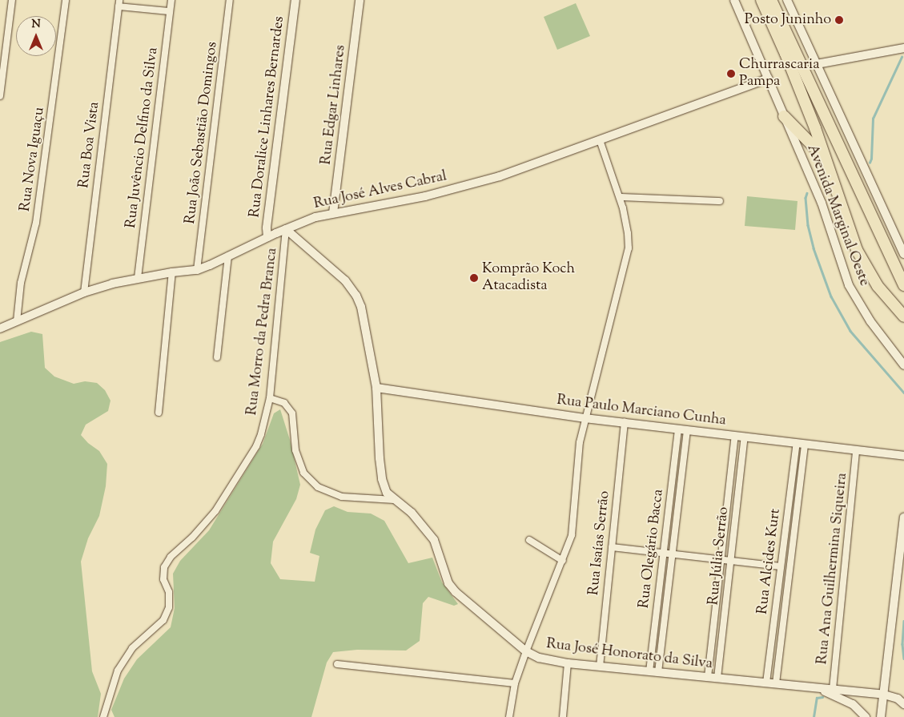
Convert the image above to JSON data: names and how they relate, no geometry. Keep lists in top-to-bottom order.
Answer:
{
  "streets": {
    "main road": [
      "Rua Edgar Linhares",
      "Rua Doralice Linhares Bernardes",
      "Rua José Alves Cabral",
      "Avenida Marginal Oeste",
      "Rua Paulo Marciano Cunha",
      "Rua José Honorato da Silva"
    ],
    "street": [
      "Rua João Sebastião Domingos",
      "Rua Juvêncio Delfino da Silva",
      "Rua Boa Vista",
      "Rua Nova Iguaçu",
      "Rua Morro da Pedra Branca",
      "Rua Isaías Serrão",
      "Rua Olegário Bacca",
      "Rua Júlia Serrão",
      "Rua Alcides Kurt",
      "Rua Ana Guilhermina Siqueira"
    ]
  },
  "crossings": [
    ["Rua Edgar Linhares", "Rua José Alves Cabral"],
    ["Rua Doralice Linhares Bernardes", "Rua José Alves Cabral"],
    ["Rua João Sebastião Domingos", "Rua José Alves Cabral"],
    ["Rua Juvêncio Delfino da Silva", "Rua José Alves Cabral"],
    ["Rua Boa Vista", "Rua José Alves Cabral"],
    ["Rua Nova Iguaçu", "Rua José Alves Cabral"],
    ["Rua José Alves Cabral", "Avenida Marginal Oeste"],
    ["Rua José Alves Cabral", "Rua Morro da Pedra Branca"],
    ["Rua José Alves Cabral", "Rua José Honorato da Silva"],
    ["Rua Morro da Pedra Branca", "Rua José Honorato da Silva"],
    ["Rua Paulo Marciano Cunha", "Rua Isaías Serrão"],
    ["Rua Paulo Marciano Cunha", "Rua Olegário Bacca"],
    ["Rua Paulo Marciano Cunha", "Rua Júlia Serrão"],
    ["Rua Paulo Marciano Cunha", "Rua Alcides Kurt"],
    ["Rua Paulo Marciano Cunha", "Rua Ana Guilhermina Siqueira"],
    ["Rua Paulo Marciano Cunha", "Rua José Honorato da Silva"],
    ["Rua Isaías Serrão", "Rua José Honorato da Silva"],
    ["Rua Olegário Bacca", "Rua José Honorato da Silva"],
    ["Rua Júlia Serrão", "Rua José Honorato da Silva"],
    ["Rua Alcides Kurt", "Rua José Honorato da Silva"],
    ["Rua Ana Guilhermina Siqueira", "Rua José Honorato da Silva"]
  ],
  "places": ["Posto Juninho", "Churrascaria Pampa", "Komprão Koch Atacadista"],
  "north": "top"
}
